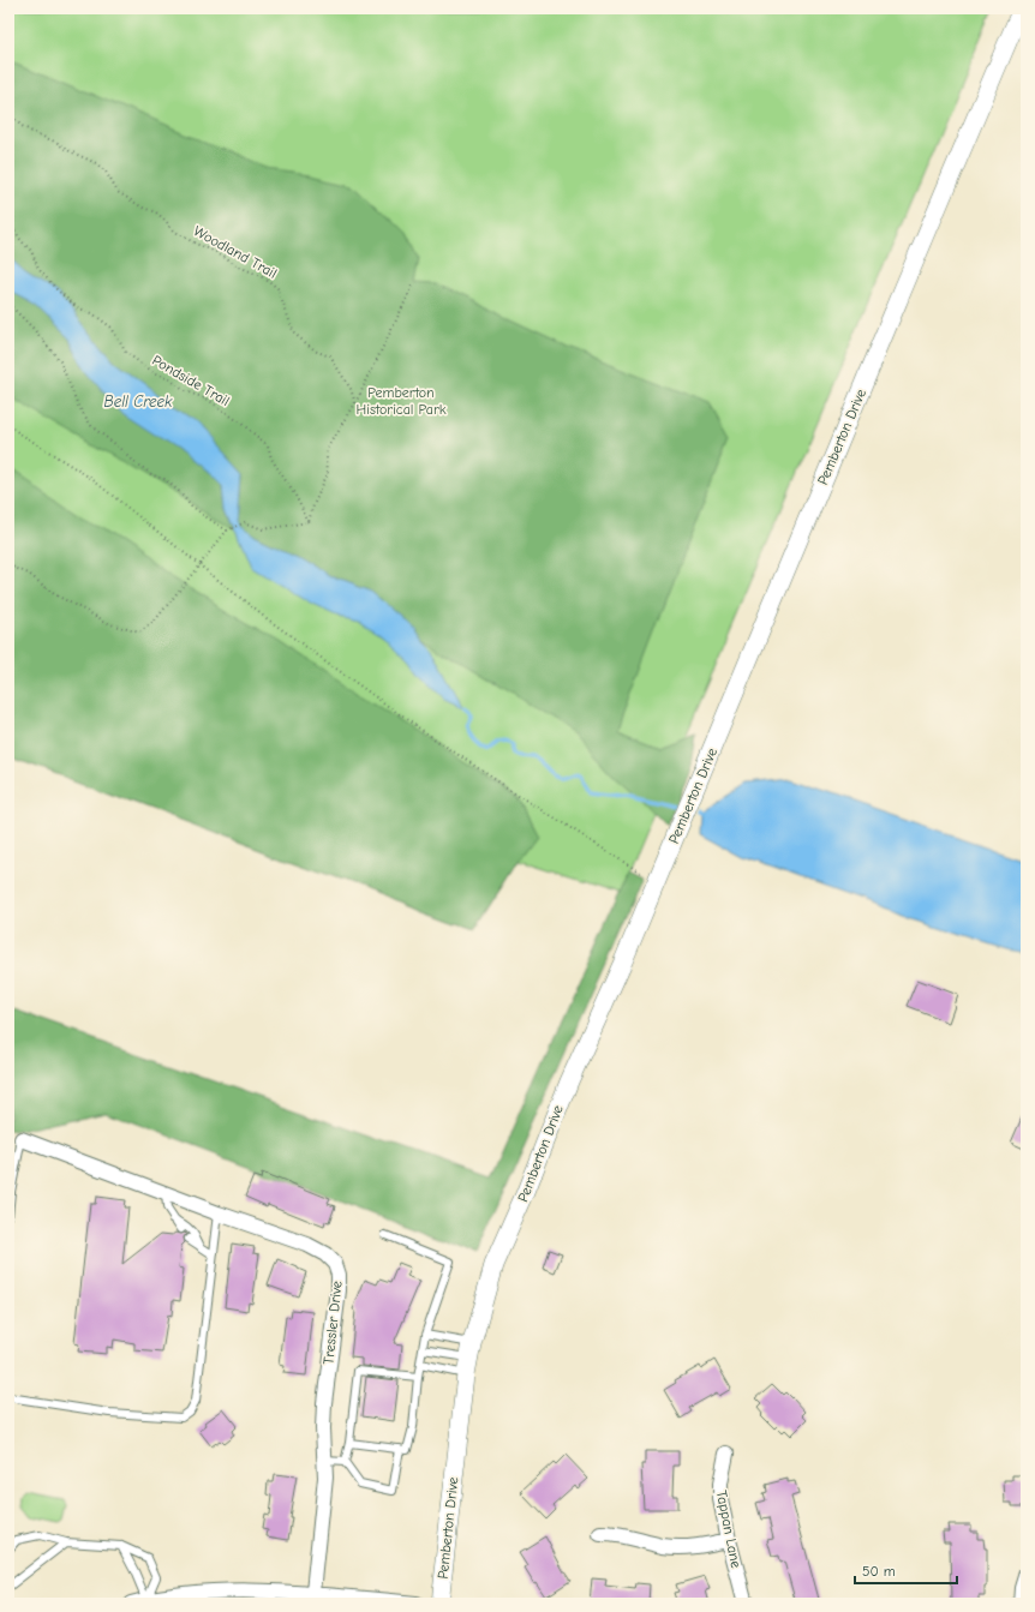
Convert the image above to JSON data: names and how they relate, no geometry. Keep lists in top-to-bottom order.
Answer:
{
  "streets": {
    "street": ["Pemberton Drive", "Tressler Drive", "Tappan Lane"],
    "path": ["Woodland Trail", "Pondside Trail"]
  },
  "water": ["Bell Creek"],
  "parks": ["Pemberton Historical Park"],
  "scale_bar": "50 m"
}
